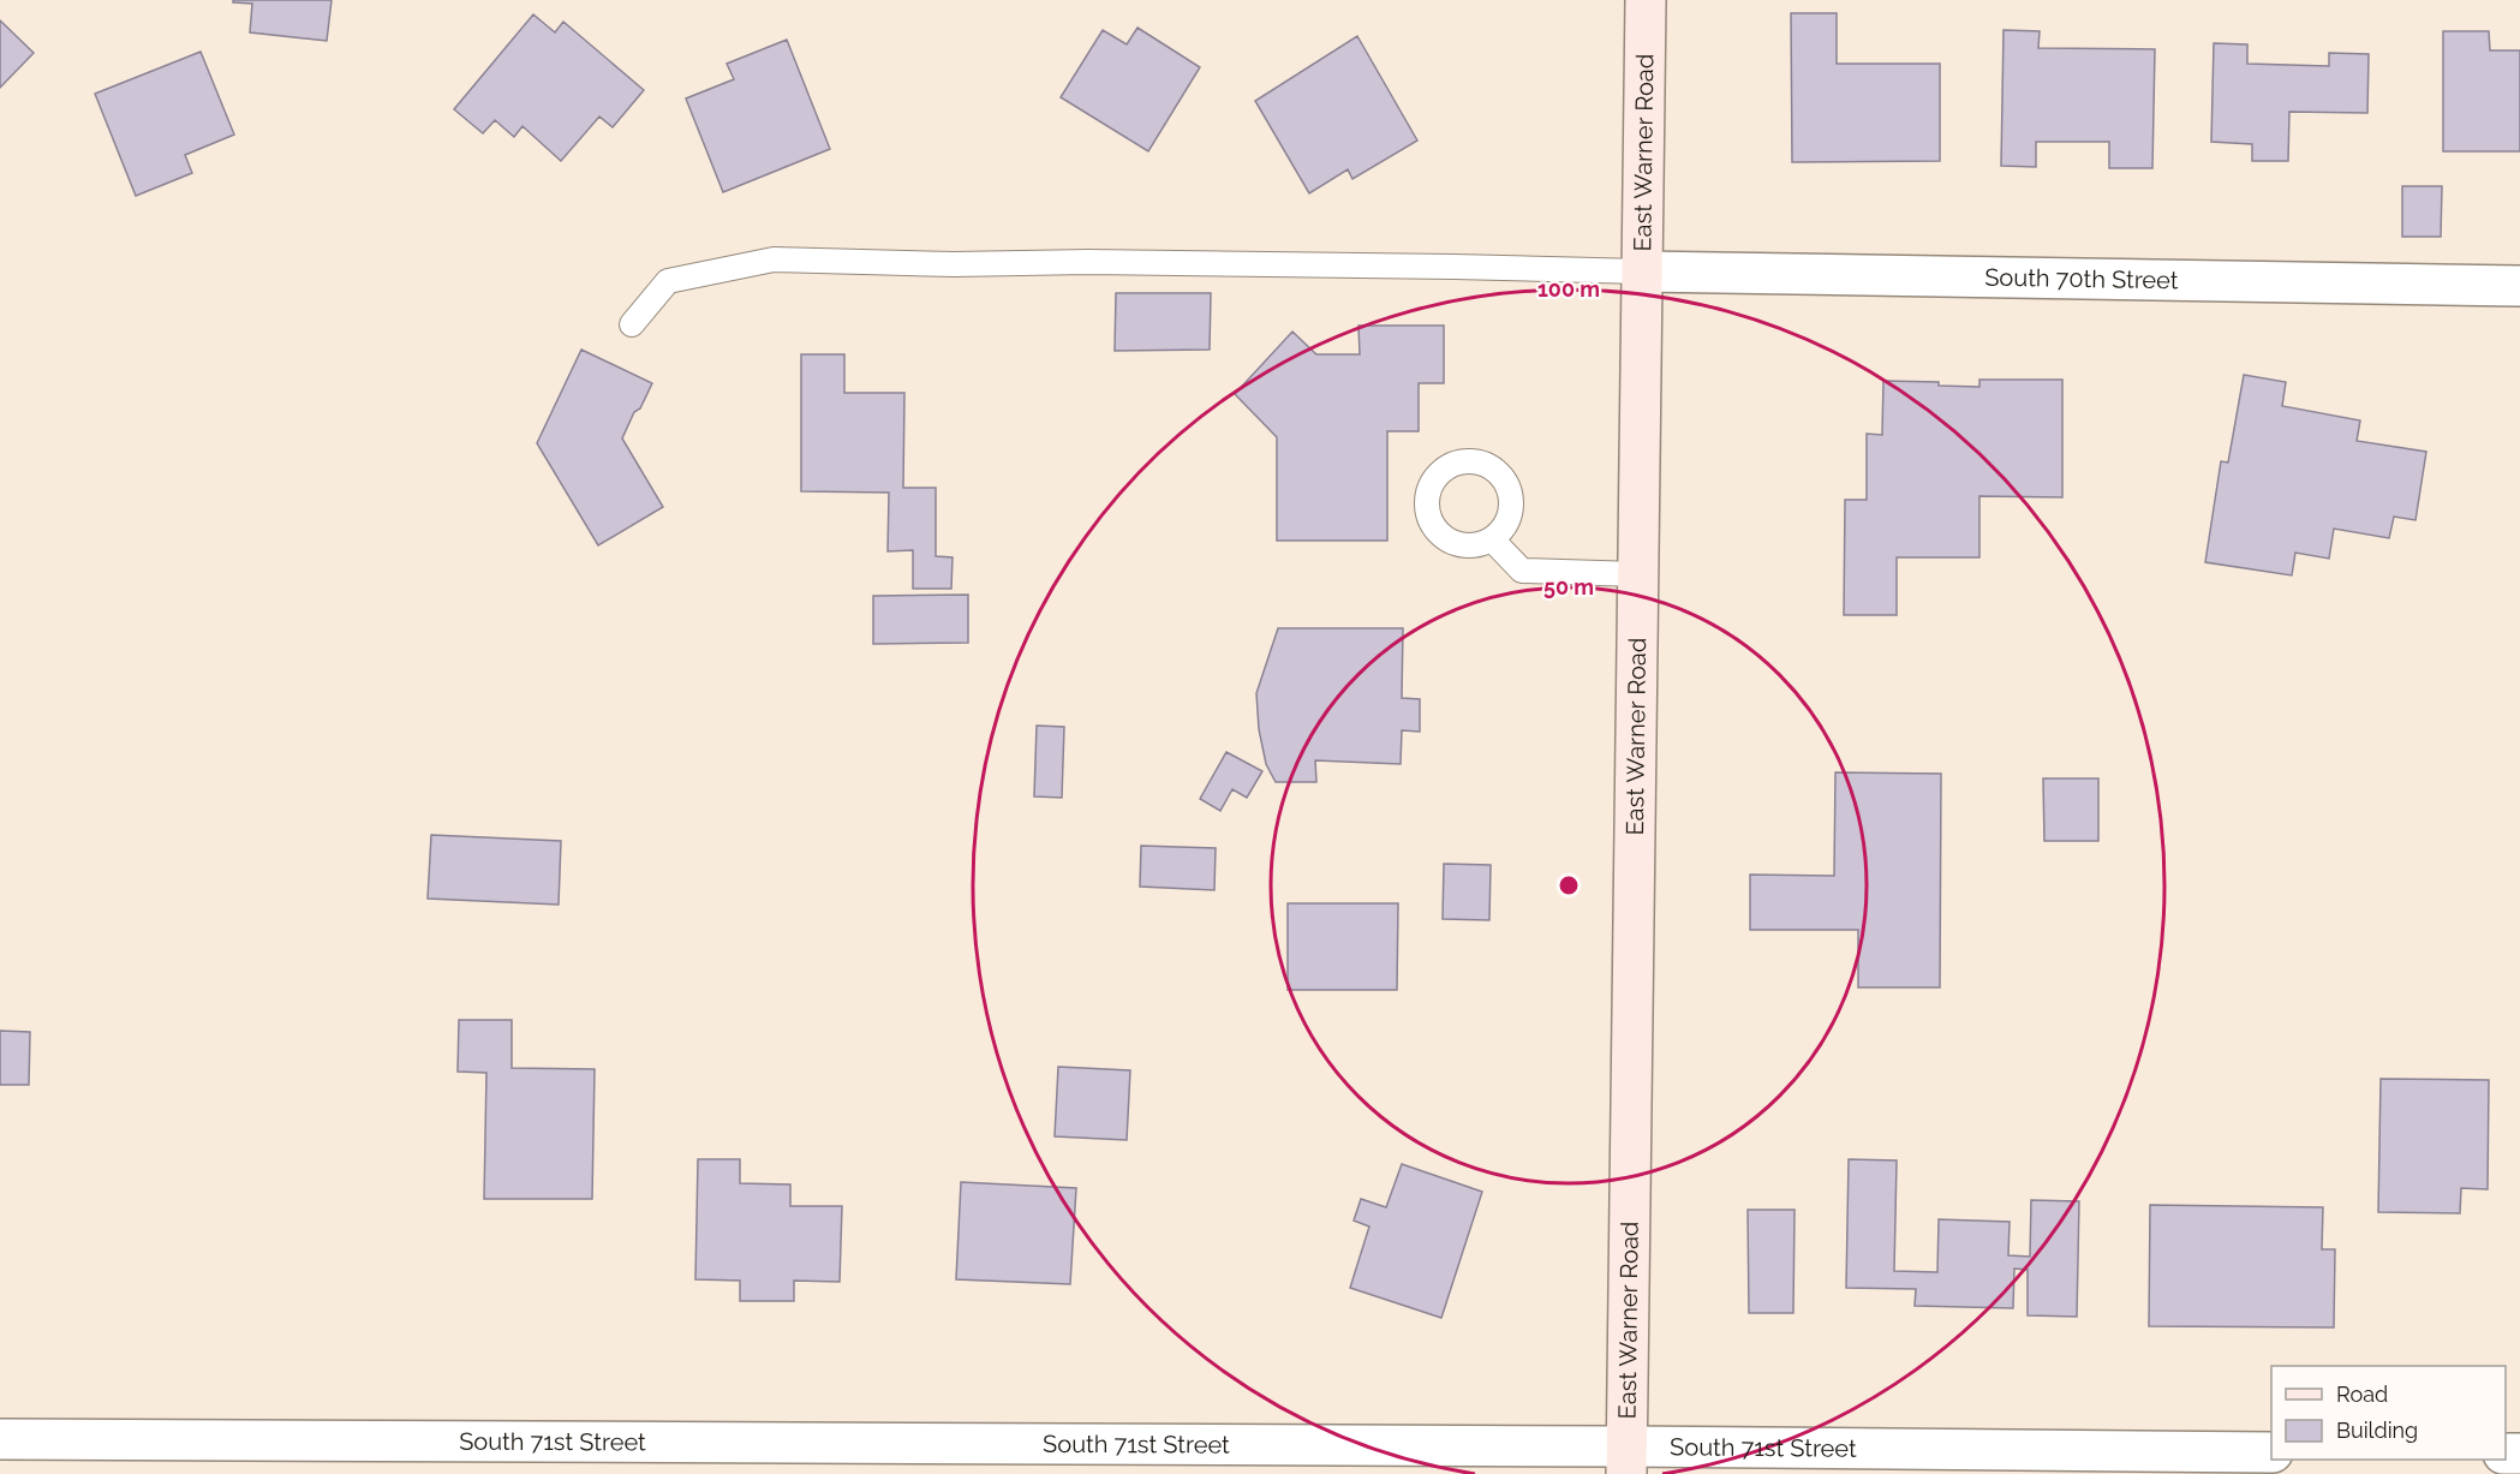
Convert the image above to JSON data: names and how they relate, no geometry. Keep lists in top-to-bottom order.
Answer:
{
  "streets": {
    "main road": ["East Warner Road"],
    "street": ["South 70th Street", "South 71st Street"]
  },
  "crossings": [
    ["East Warner Road", "South 70th Street"],
    ["East Warner Road", "South 71st Street"]
  ],
  "legend": ["Road", "Building"],
  "rings": ["100 m", "50 m"]
}
